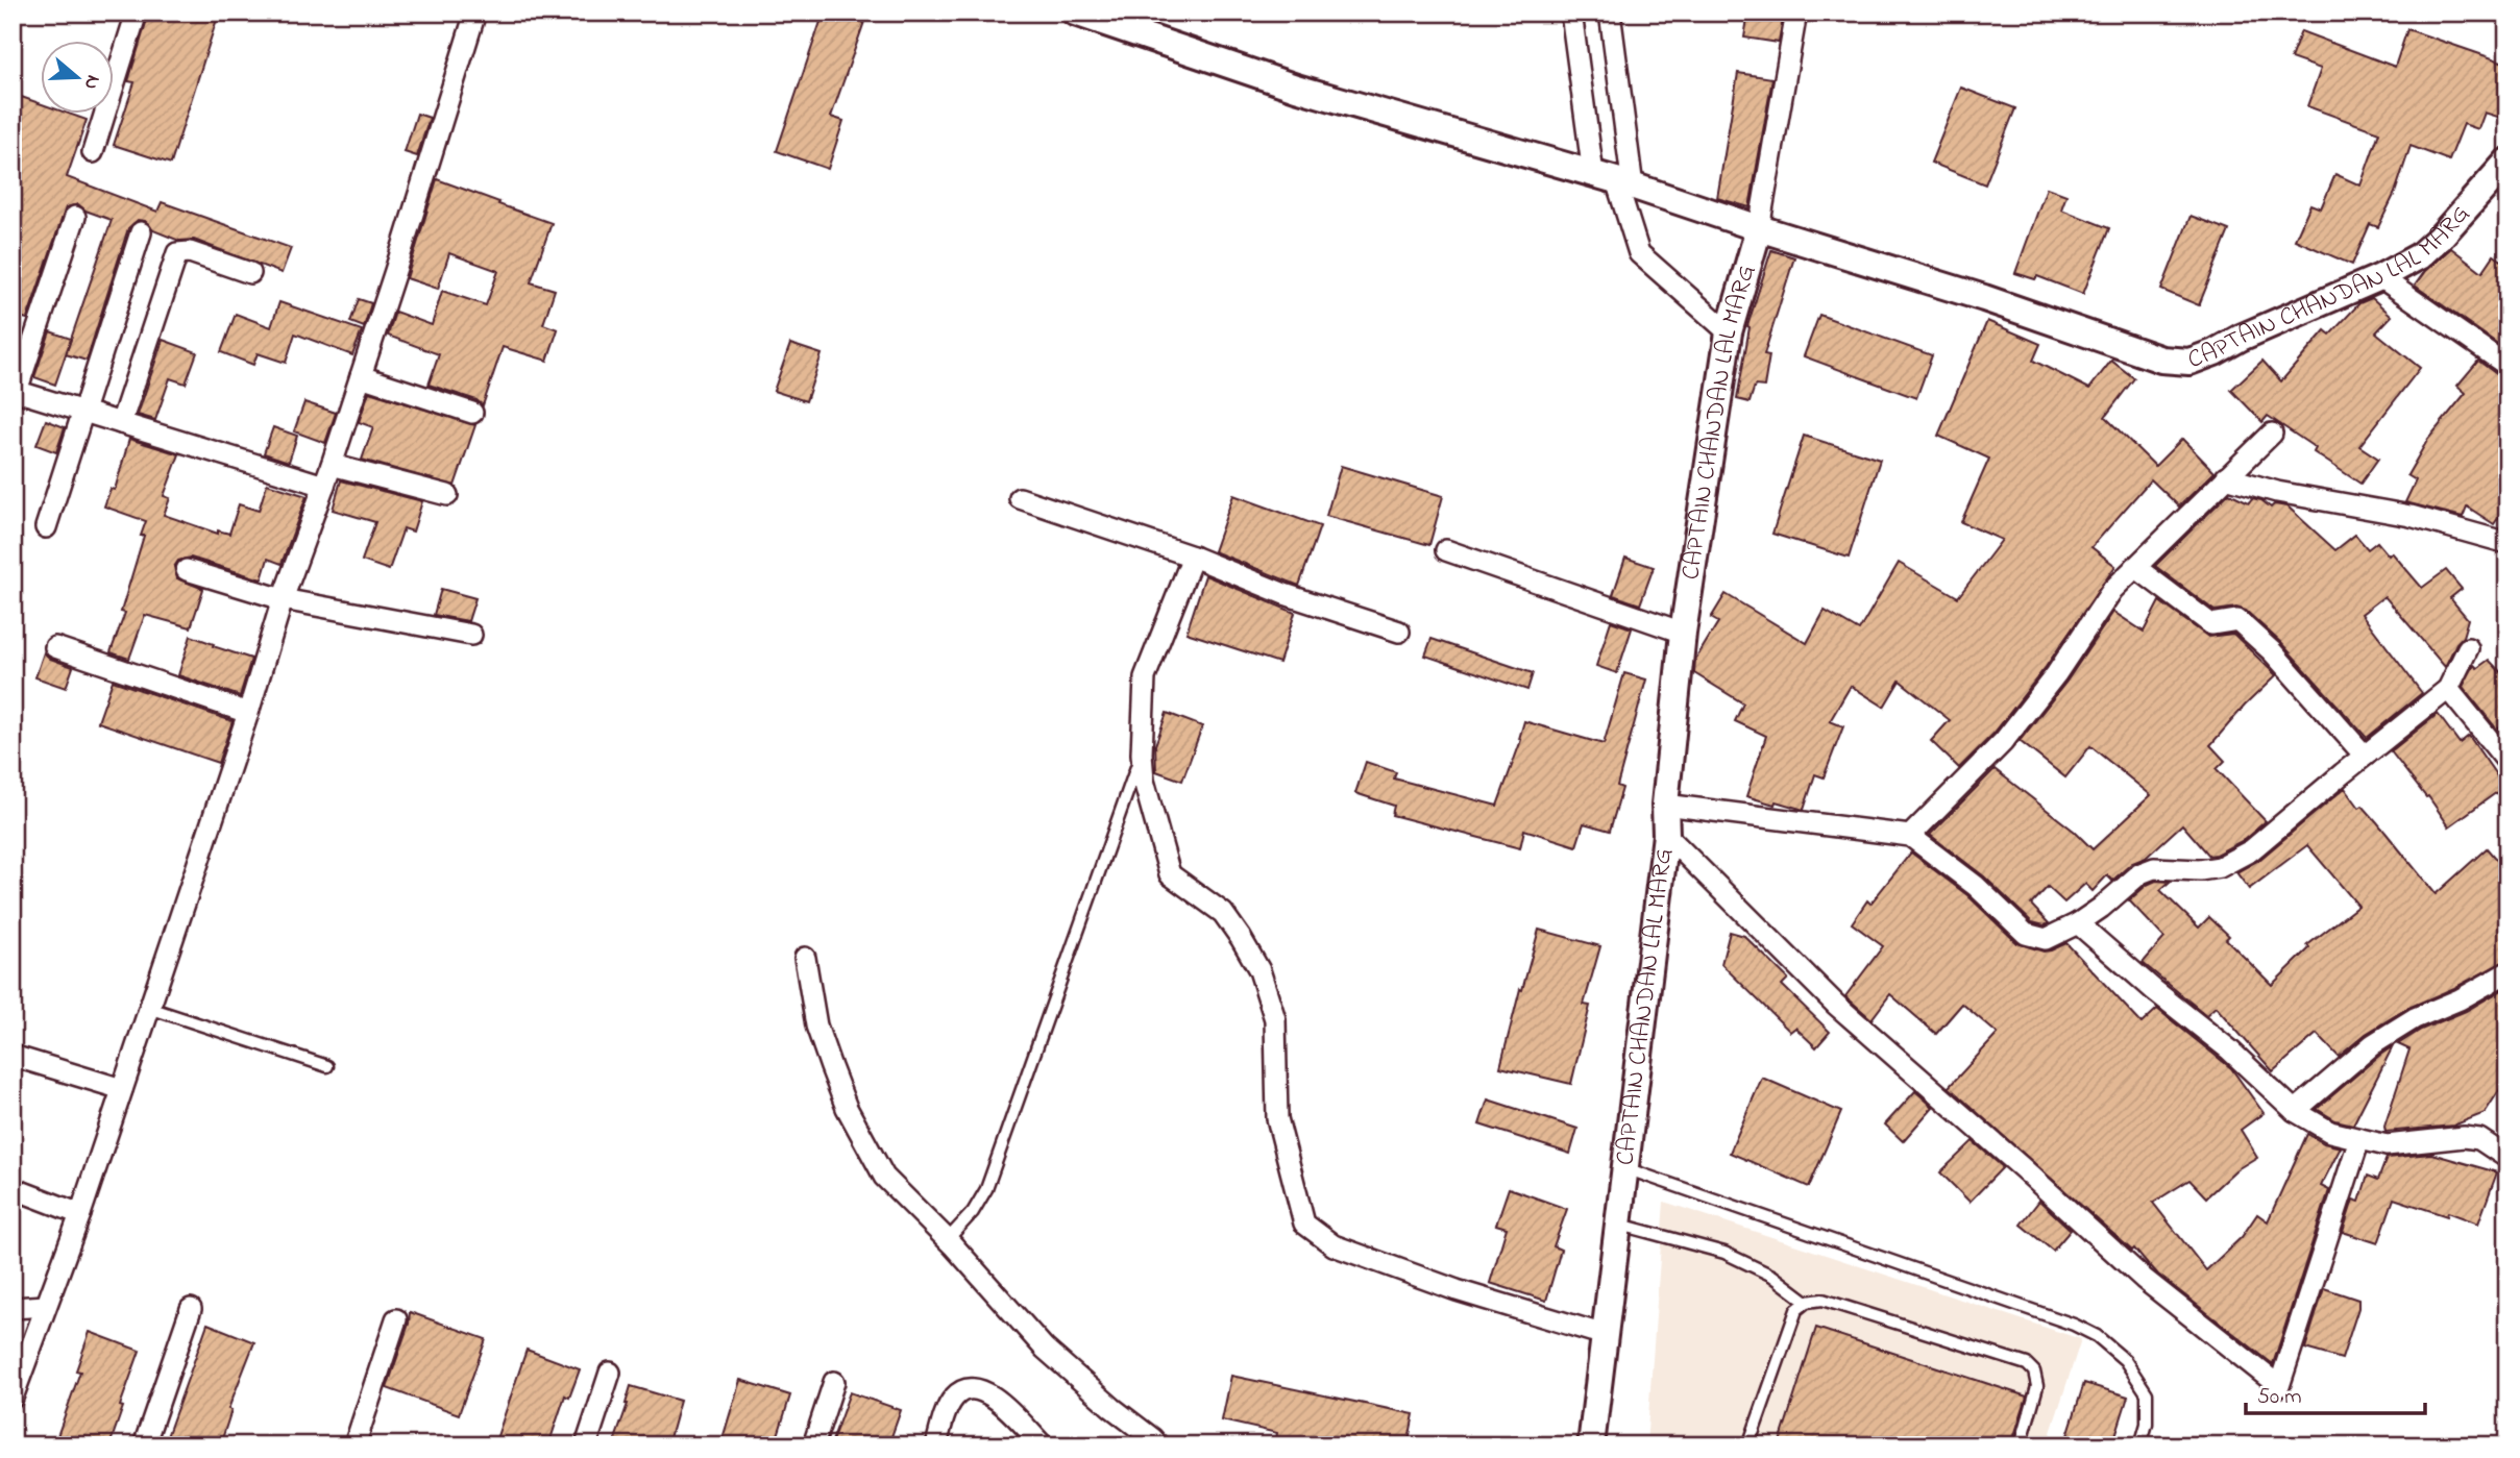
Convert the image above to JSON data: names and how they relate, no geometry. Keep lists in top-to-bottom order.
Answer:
{
  "streets": {
    "street": ["CAPTAIN CHANDAN LAL MARG"]
  },
  "scale_bar": "50 m",
  "north": "right"
}
